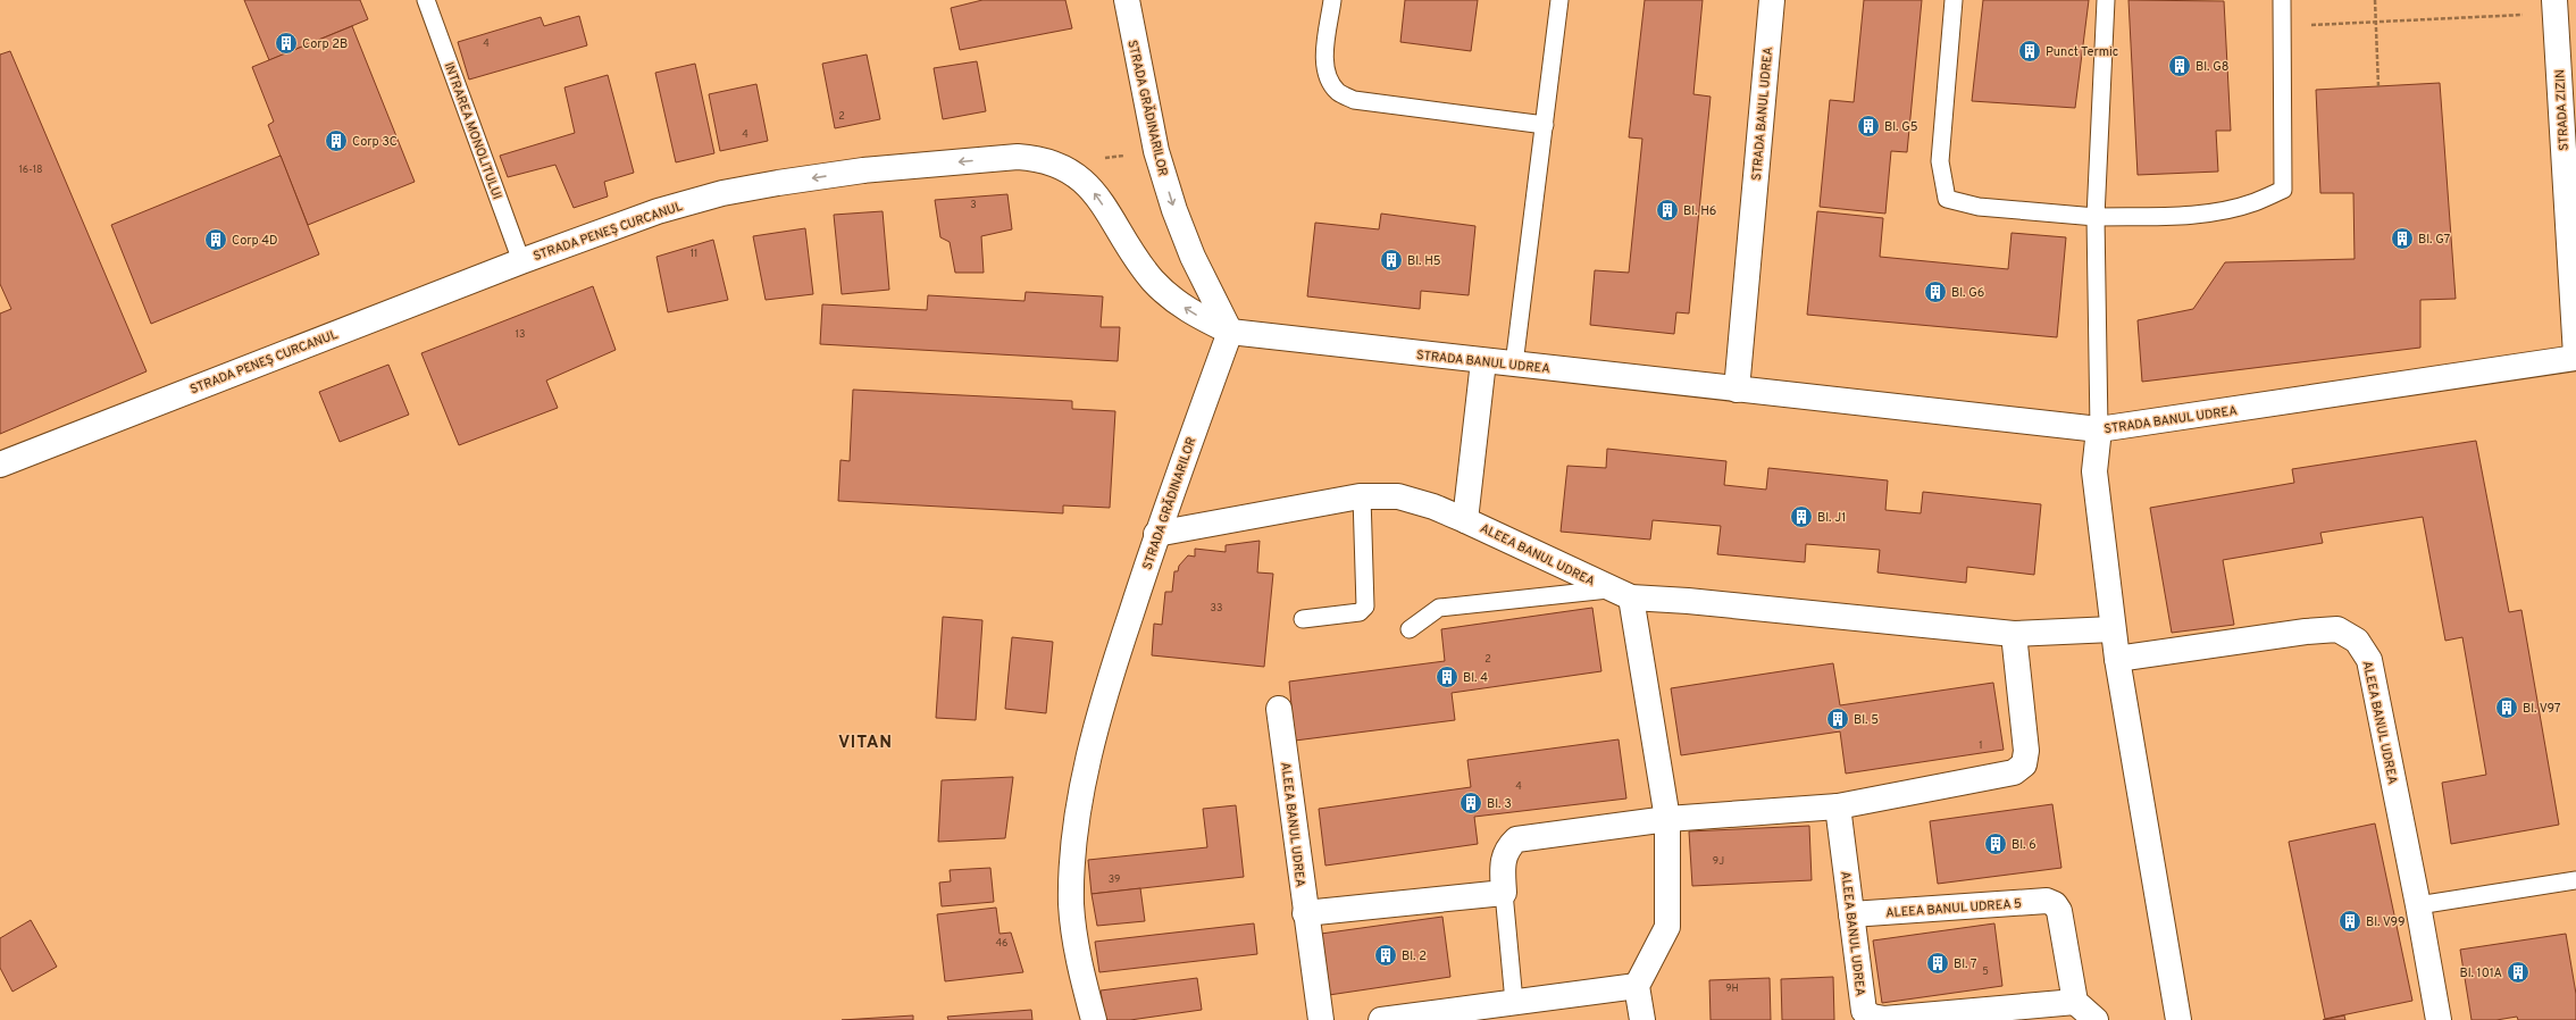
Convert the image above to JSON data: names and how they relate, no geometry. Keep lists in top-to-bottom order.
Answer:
{
  "streets": {
    "street": [
      "STRADA GRĂDINARILOR",
      "STRADA ZIZIN",
      "STRADA BANUL UDREA",
      "STRADA PENEȘ CURCANUL",
      "ALEEA BANUL UDREA",
      "ALEEA BANUL UDREA 5"
    ],
    "lane": ["INTRAREA MONOLITULUI"]
  },
  "crossings": [
    ["STRADA GRĂDINARILOR", "STRADA BANUL UDREA"],
    ["STRADA GRĂDINARILOR", "STRADA PENEȘ CURCANUL"],
    ["STRADA ZIZIN", "STRADA BANUL UDREA"],
    ["STRADA BANUL UDREA", "STRADA PENEȘ CURCANUL"],
    ["STRADA BANUL UDREA", "ALEEA BANUL UDREA"],
    ["INTRAREA MONOLITULUI", "STRADA PENEȘ CURCANUL"],
    ["ALEEA BANUL UDREA", "ALEEA BANUL UDREA 5"]
  ],
  "one_way": ["STRADA PENEȘ CURCANUL"],
  "districts": ["VITAN"],
  "places": {
    "building": [
      "Corp 2B",
      "Punct Termic",
      "Bl. G8",
      "Bl. G5",
      "Corp 3C",
      "Bl. H6",
      "Bl. G7",
      "Corp 4D",
      "Bl. H5",
      "Bl. G6",
      "Bl. J1",
      "Bl. 4",
      "Bl. V97",
      "Bl. 5",
      "Bl. 3",
      "Bl. 6",
      "Bl. V99",
      "Bl. 2",
      "Bl. 7",
      "Bl. 101A"
    ]
  },
  "house_numbers": [
    "4",
    "2",
    "4",
    "16-18",
    "3",
    "11",
    "13",
    "33",
    "2",
    "1",
    "4",
    "9J",
    "39",
    "46",
    "5",
    "9H"
  ]
}
